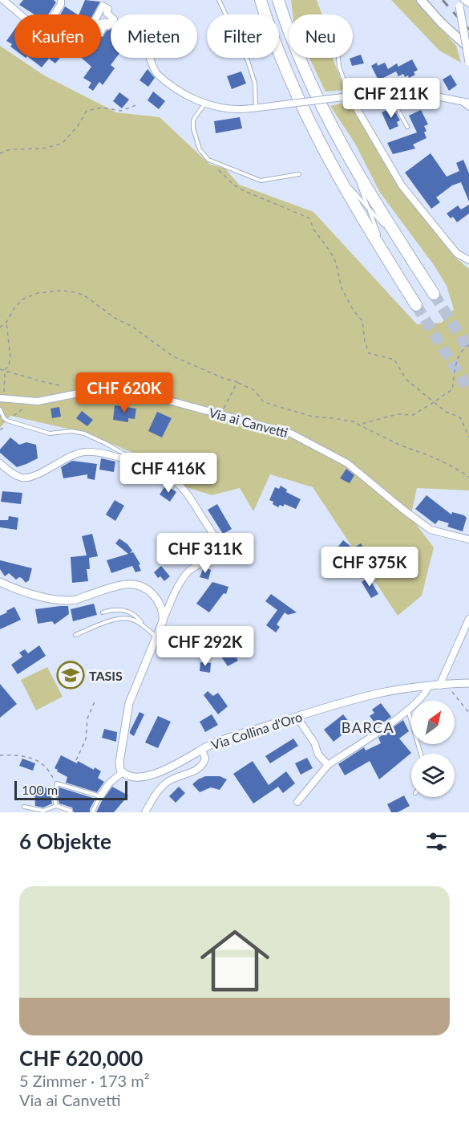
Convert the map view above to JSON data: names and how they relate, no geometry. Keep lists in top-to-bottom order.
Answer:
{
  "streets": {
    "street": ["Via ai Canvetti", "Via Collina d'Oro"]
  },
  "districts": ["BARCA"],
  "places": {
    "school or university": ["TASIS"]
  },
  "scale_bar": "100 m",
  "north": "top right",
  "page": {
    "chip": [
      "Kaufen",
      "Mieten",
      "Filter",
      "Neu"
    ],
    "price": [
      "CHF 211K",
      "CHF 620K",
      "CHF 416K",
      "CHF 311K",
      "CHF 375K",
      "CHF 292K"
    ],
    "scale": "100 m",
    "heading": "6 Objekte",
    "list": [
      {
        "name": "CHF 620,000",
        "note": "5 Zimmer · 173 m² · Via ai Canvetti"
      }
    ]
  }
}
